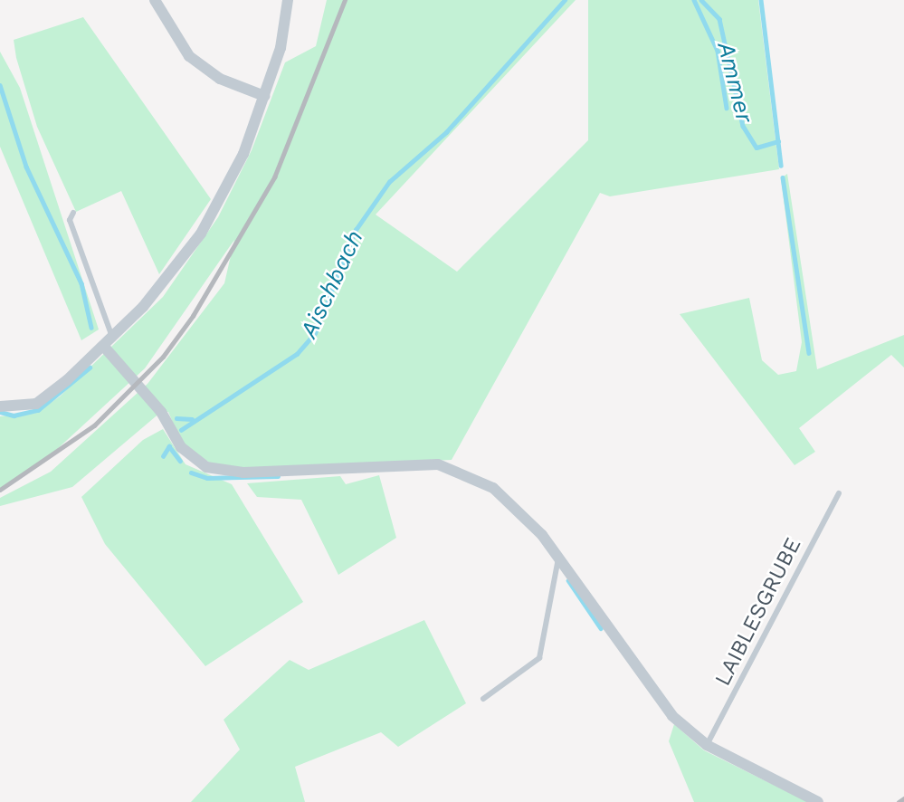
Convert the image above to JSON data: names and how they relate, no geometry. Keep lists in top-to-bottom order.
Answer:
{
  "streets": {
    "lane": ["LAIBLESGRUBE"]
  },
  "water": ["Ammer", "Aischbach"]
}
